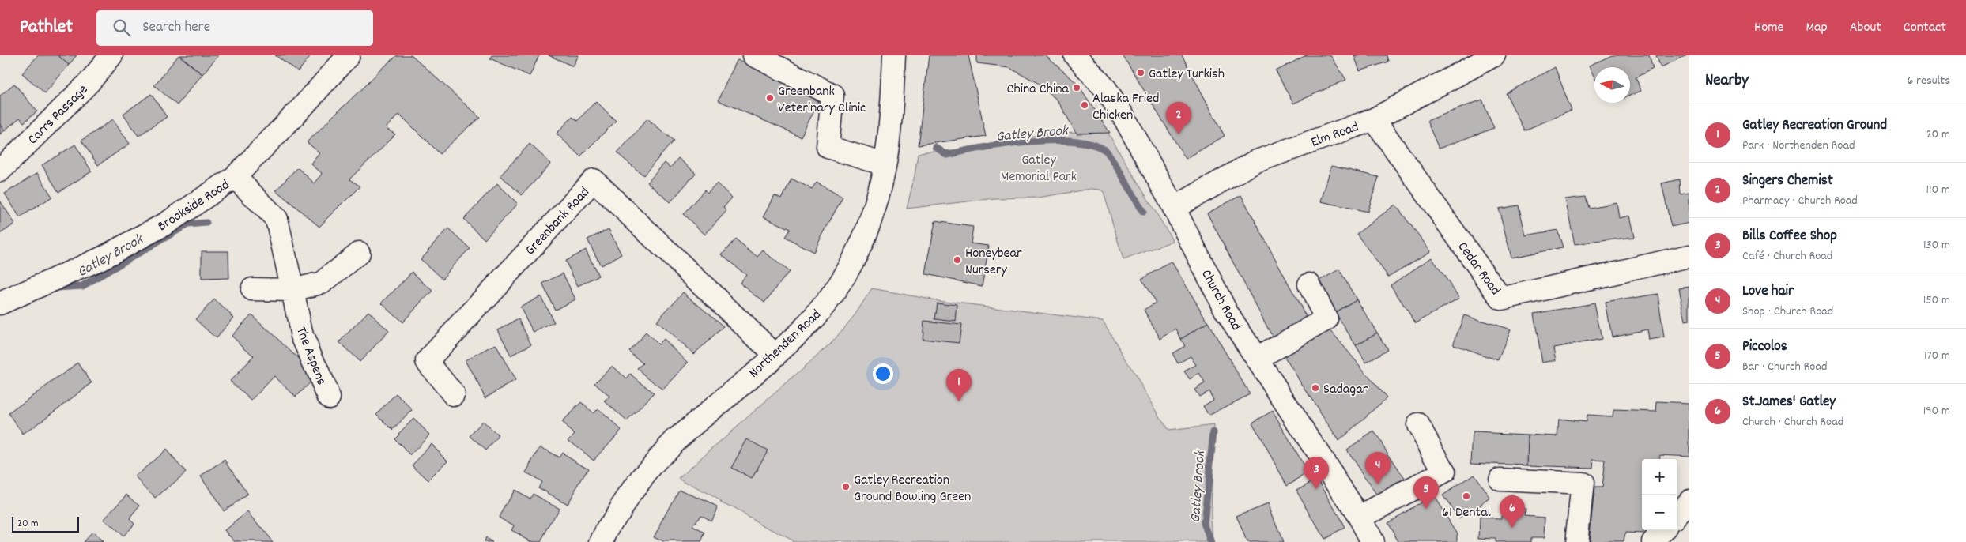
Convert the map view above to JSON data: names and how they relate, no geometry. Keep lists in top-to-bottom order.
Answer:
{
  "streets": {
    "street": [
      "Carrs Passage",
      "Elm Road",
      "Brookside Road",
      "Greenbank Road",
      "Cedar Road",
      "Church Road",
      "Northenden Road",
      "The Aspens"
    ]
  },
  "crossings": [
    ["Elm Road", "Cedar Road"],
    ["Elm Road", "Church Road"],
    ["Brookside Road", "The Aspens"],
    ["Greenbank Road", "Northenden Road"]
  ],
  "water": ["Gatley Brook"],
  "parks": ["Gatley Memorial Park"],
  "places": [
    "Gatley Turkish",
    "China China",
    "Greenbank Veterinary Clinic",
    "Alaska Fried Chicken",
    "Honeybear Nursery",
    "Sadagar",
    "Gatley Recreation Ground Bowling Green",
    "61 Dental"
  ],
  "scale_bar": "20 m",
  "north": "left",
  "page": {
    "header": "Pathlet",
    "search": "Search here",
    "nav": [
      "Home",
      "Map",
      "About",
      "Contact"
    ],
    "heading": ["Nearby", "6 results"],
    "pins": [
      "2",
      "1",
      "4",
      "3",
      "5",
      "6"
    ],
    "list": [
      {
        "mark": "1",
        "name": "Gatley Recreation Ground",
        "note": "Park · Northenden Road",
        "value": "20 m"
      },
      {
        "mark": "2",
        "name": "Singers Chemist",
        "note": "Pharmacy · Church Road",
        "value": "110 m"
      },
      {
        "mark": "3",
        "name": "Bills Coffee Shop",
        "note": "Café · Church Road",
        "value": "130 m"
      },
      {
        "mark": "4",
        "name": "Love hair",
        "note": "Shop · Church Road",
        "value": "150 m"
      },
      {
        "mark": "5",
        "name": "Piccolos",
        "note": "Bar · Church Road",
        "value": "170 m"
      },
      {
        "mark": "6",
        "name": "St.James' Gatley",
        "note": "Church · Church Road",
        "value": "190 m"
      }
    ],
    "map_buttons": ["+", "−"],
    "scale": "20 m"
  }
}
